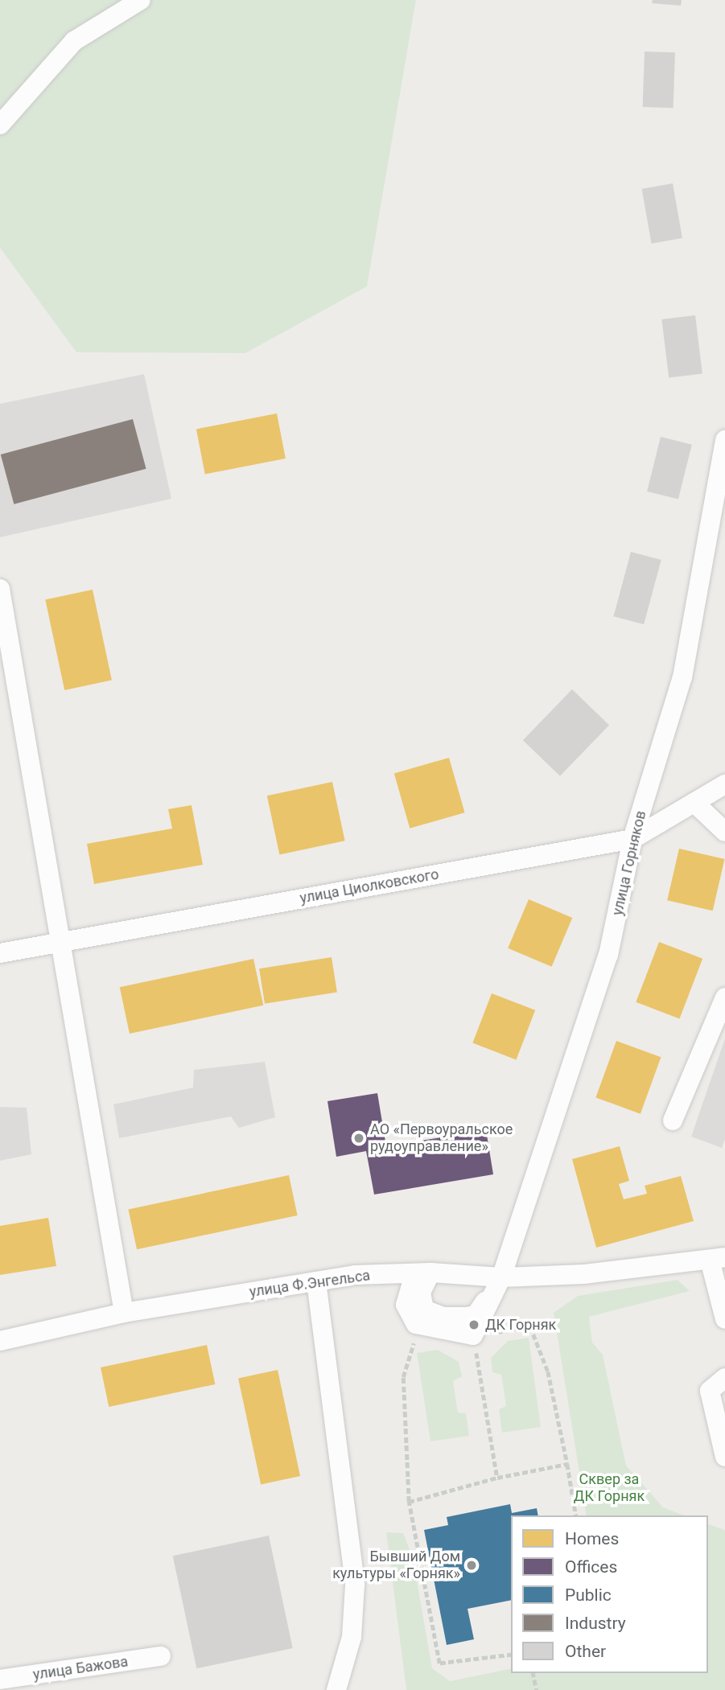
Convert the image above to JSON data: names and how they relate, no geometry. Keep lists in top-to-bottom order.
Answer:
{
  "streets": {
    "street": [
      "улица Горняков",
      "улица Циолковского",
      "улица Ф.Энгельса",
      "улица Бажова"
    ]
  },
  "crossings": [
    ["улица Горняков", "улица Циолковского"],
    ["улица Горняков", "улица Ф.Энгельса"]
  ],
  "parks": ["Сквер за ДК Горняк"],
  "places": ["АО «Первоуральское рудоуправление»", "ДК Горняк", "Бывший Дом культуры «Горняк»"],
  "legend": [
    "Homes",
    "Offices",
    "Public",
    "Industry",
    "Other"
  ]
}
